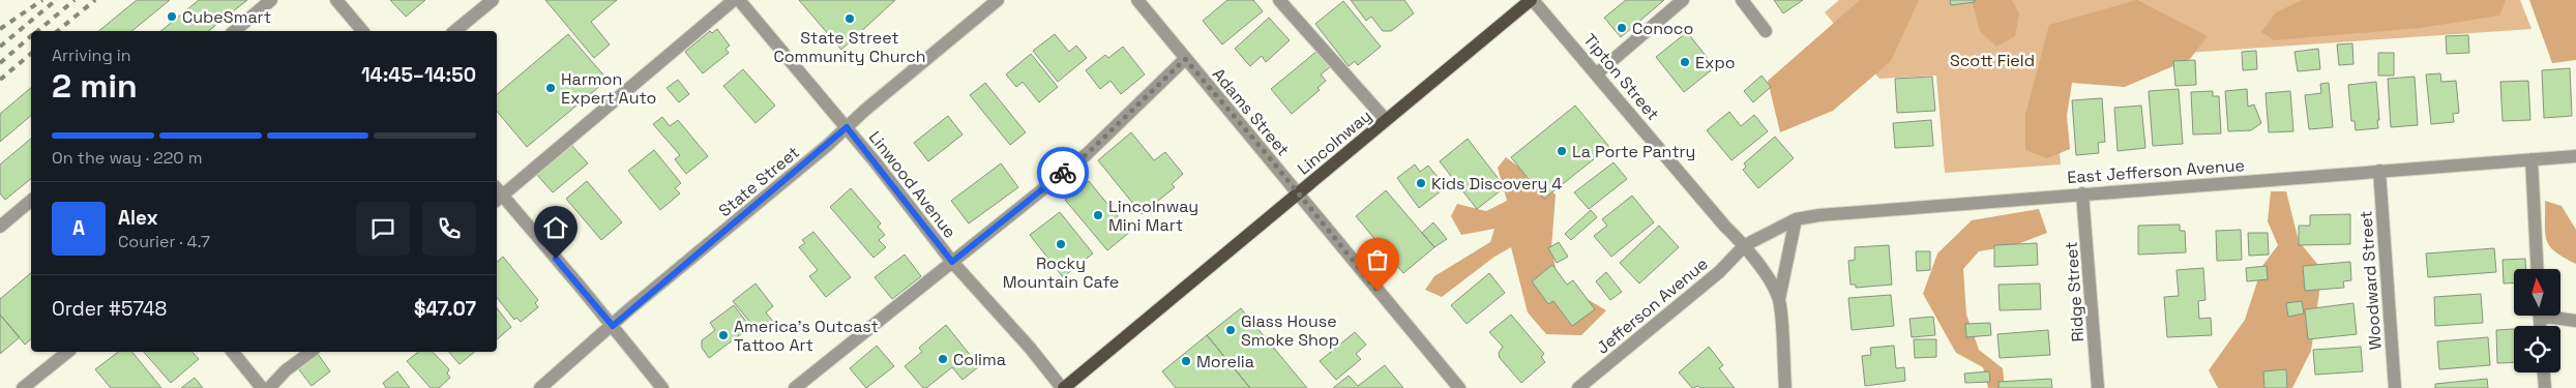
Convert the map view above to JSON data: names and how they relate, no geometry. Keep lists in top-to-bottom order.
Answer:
{
  "streets": {
    "main road": ["Lincolnway"],
    "street": [
      "Tipton Street",
      "Adams Street",
      "East Jefferson Avenue",
      "State Street",
      "Linwood Avenue",
      "Woodward Street",
      "Ridge Street",
      "Jefferson Avenue"
    ]
  },
  "crossings": [
    ["Tipton Street", "Lincolnway"],
    ["Tipton Street", "East Jefferson Avenue"],
    ["Tipton Street", "Jefferson Avenue"],
    ["Adams Street", "Lincolnway"],
    ["Lincolnway", "Linwood Avenue"],
    ["East Jefferson Avenue", "Woodward Street"],
    ["East Jefferson Avenue", "Ridge Street"],
    ["East Jefferson Avenue", "Jefferson Avenue"],
    ["State Street", "Linwood Avenue"]
  ],
  "parks": ["Scott Field"],
  "places": [
    "CubeSmart",
    "State Street Community Church",
    "Conoco",
    "Expo",
    "Harmon Expert Auto",
    "La Porte Pantry",
    "Kids Discovery 4",
    "Lincolnway Mini Mart",
    "Rocky Mountain Cafe",
    "Glass House Smoke Shop",
    "America's Outcast Tattoo Art",
    "Colima",
    "Morelia"
  ],
  "north": "top",
  "page": {
    "heading": ["2 min", "Arriving in", "14:45–14:50"],
    "panel": [
      "Alex",
      "Courier · 4.7",
      "Order #5748",
      "$47.07"
    ],
    "bar": "On the way · 220 m",
    "round": "A"
  }
}
